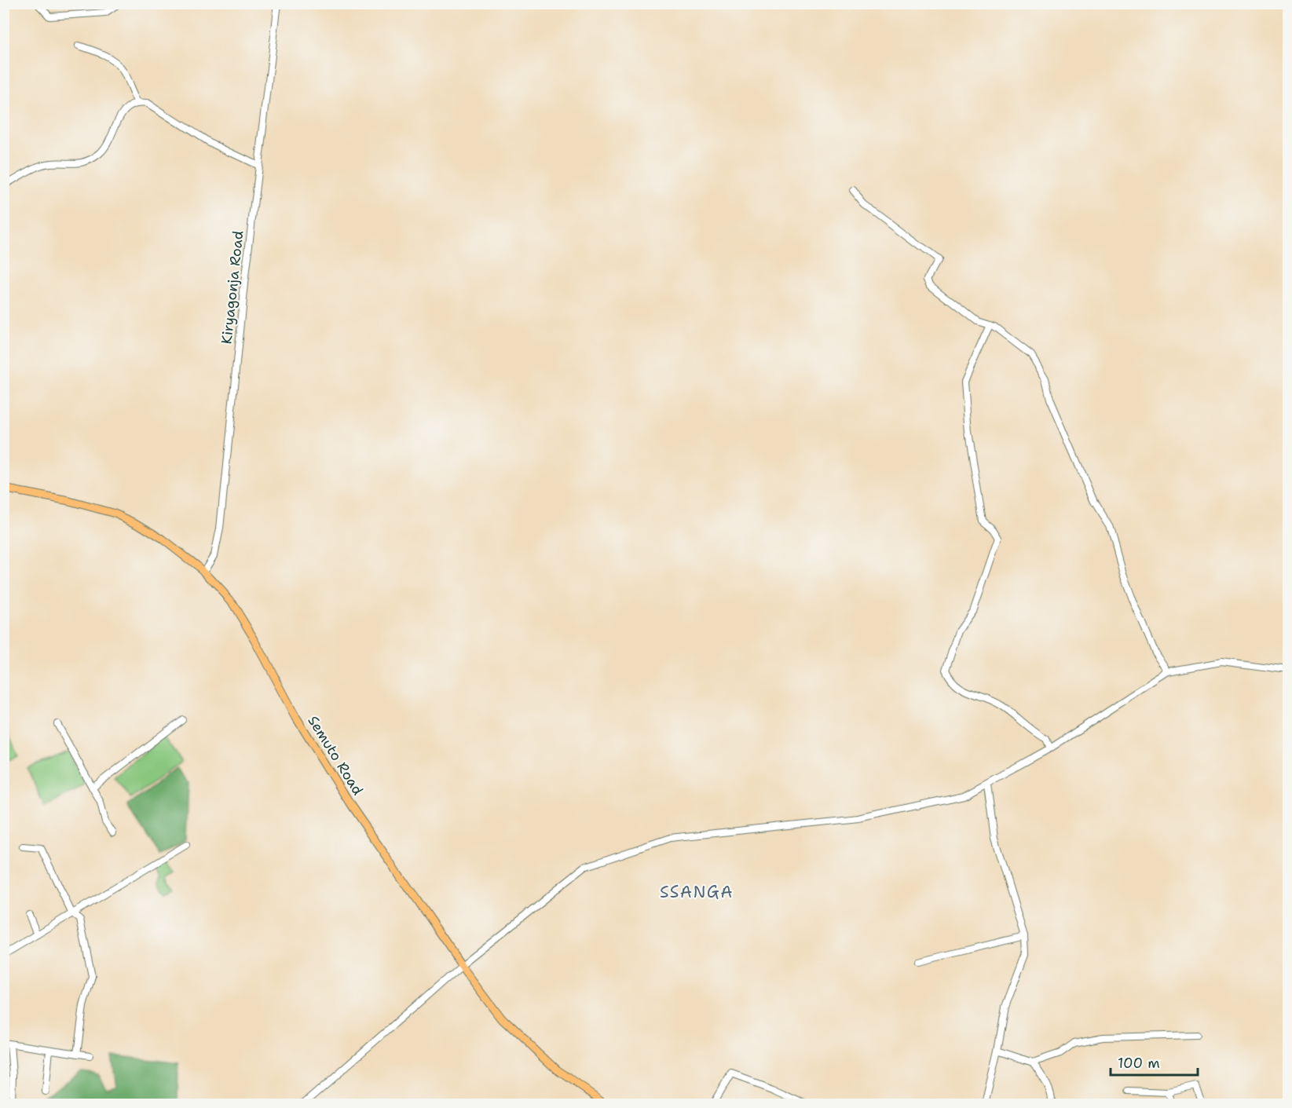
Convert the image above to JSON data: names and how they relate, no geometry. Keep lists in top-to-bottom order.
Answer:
{
  "streets": {
    "main road": ["Semuto Road"],
    "street": ["Kiryagonja Road"]
  },
  "crossings": [
    ["Kiryagonja Road", "Semuto Road"]
  ],
  "districts": ["SSANGA"],
  "scale_bar": "100 m"
}
